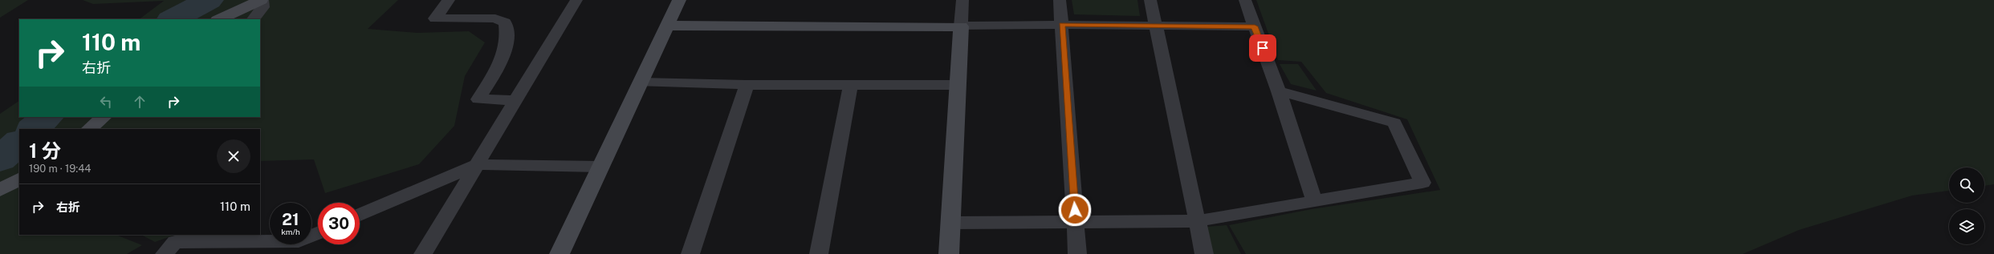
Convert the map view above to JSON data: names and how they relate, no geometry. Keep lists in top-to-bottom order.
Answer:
{
  "page": {
    "turn": ["110 m", "右折"],
    "heading": ["1 分", "190 m · 19:44"],
    "list": [
      {
        "name": "右折",
        "value": "110 m"
      }
    ],
    "speed": "21 km/h",
    "limit": "30"
  }
}
